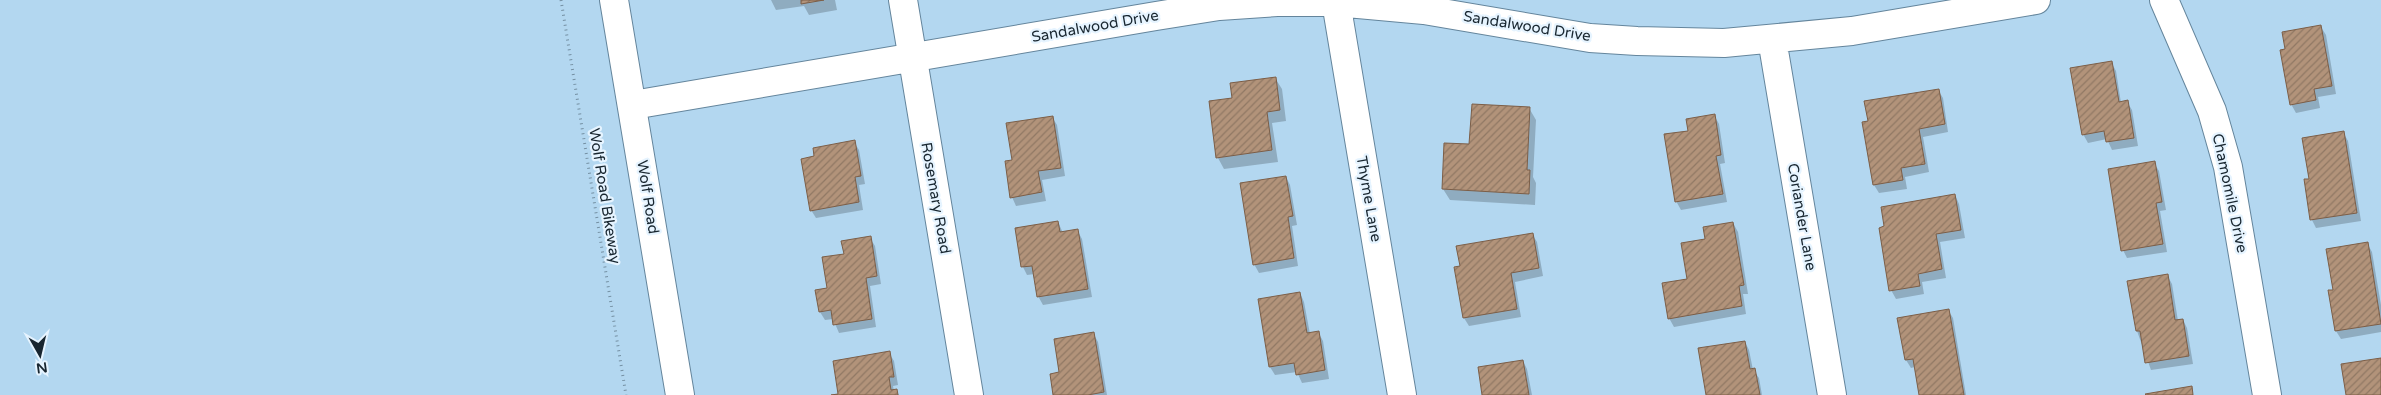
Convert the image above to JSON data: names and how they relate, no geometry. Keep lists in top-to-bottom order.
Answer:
{
  "streets": {
    "street": [
      "Sandalwood Drive",
      "Chamomile Drive",
      "Wolf Road",
      "Rosemary Road",
      "Thyme Lane",
      "Coriander Lane"
    ],
    "path": ["Wolf Road Bikeway"]
  },
  "crossings": [
    ["Sandalwood Drive", "Wolf Road"],
    ["Sandalwood Drive", "Rosemary Road"],
    ["Sandalwood Drive", "Thyme Lane"],
    ["Sandalwood Drive", "Coriander Lane"]
  ],
  "north": "bottom"
}
